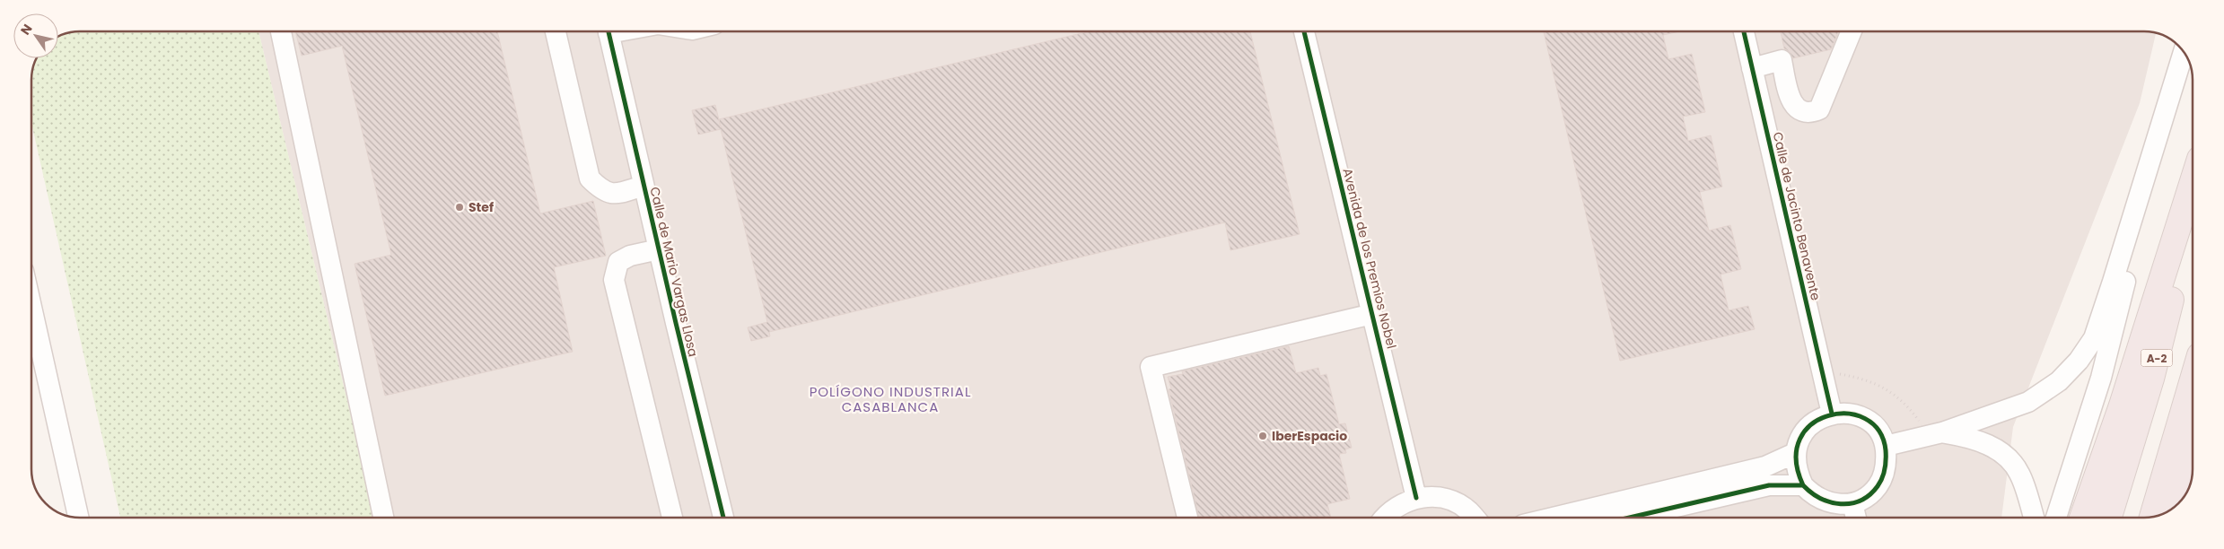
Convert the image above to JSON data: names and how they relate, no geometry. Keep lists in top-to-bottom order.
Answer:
{
  "streets": {
    "highway": ["A-2"],
    "street": ["Calle de Jacinto Benavente", "Avenida de los Premios Nobel", "Calle de Mario Vargas Llosa"]
  },
  "districts": ["POLÍGONO INDUSTRIAL CASABLANCA"],
  "places": ["Stef", "IberEspacio"],
  "north": "top left"
}
